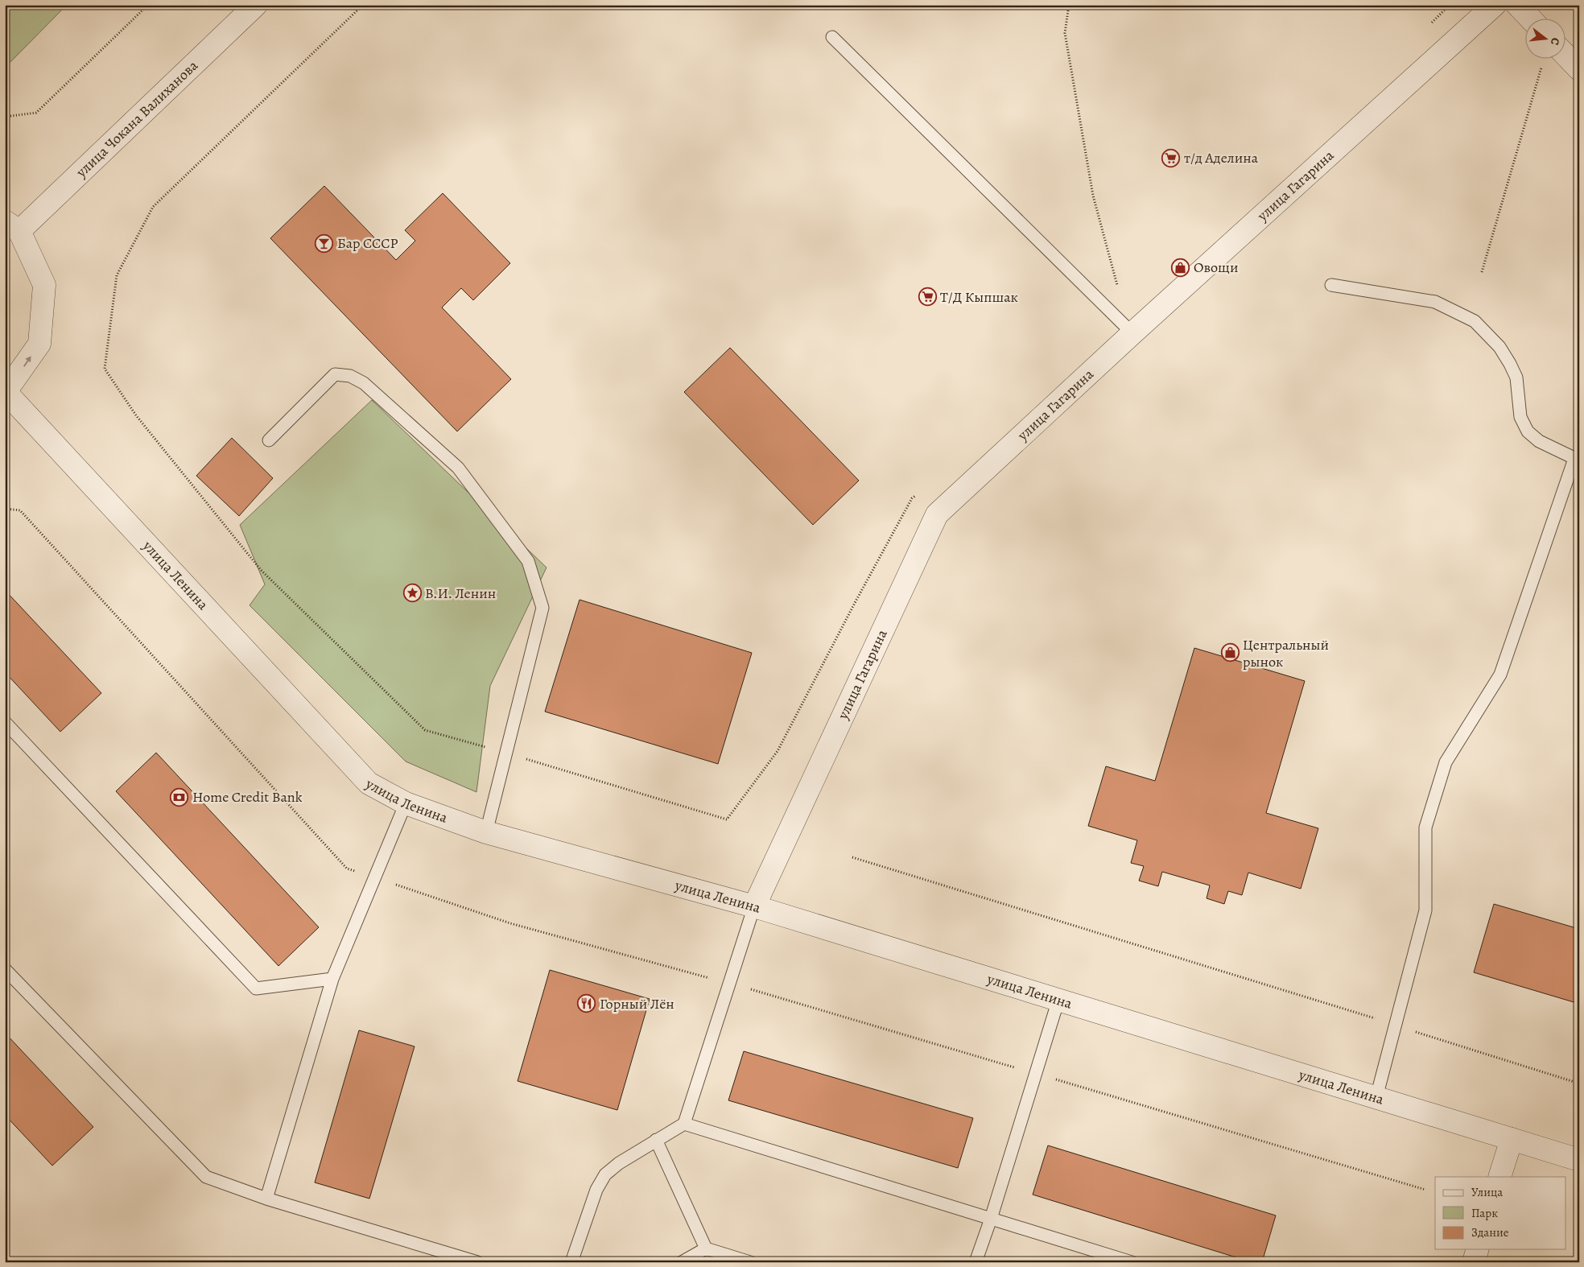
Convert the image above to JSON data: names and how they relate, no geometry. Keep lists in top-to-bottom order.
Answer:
{
  "streets": {
    "street": ["улица Чокана Валиханова", "улица Гагарина", "улица Ленина"]
  },
  "crossings": [
    ["улица Гагарина", "улица Ленина"]
  ],
  "places": {
    "supermarket": ["т/д Аделина", "Т/Д Кыпшак"],
    "bar": ["Бар СССР"],
    "shop": ["Овощи", "Центральный рынок"],
    "place": ["В.И. Ленин"],
    "bank": ["Home Credit Bank"],
    "restaurant": ["Горный Лён"]
  },
  "legend": ["Улица", "Парк", "Здание"],
  "north": "right"
}
